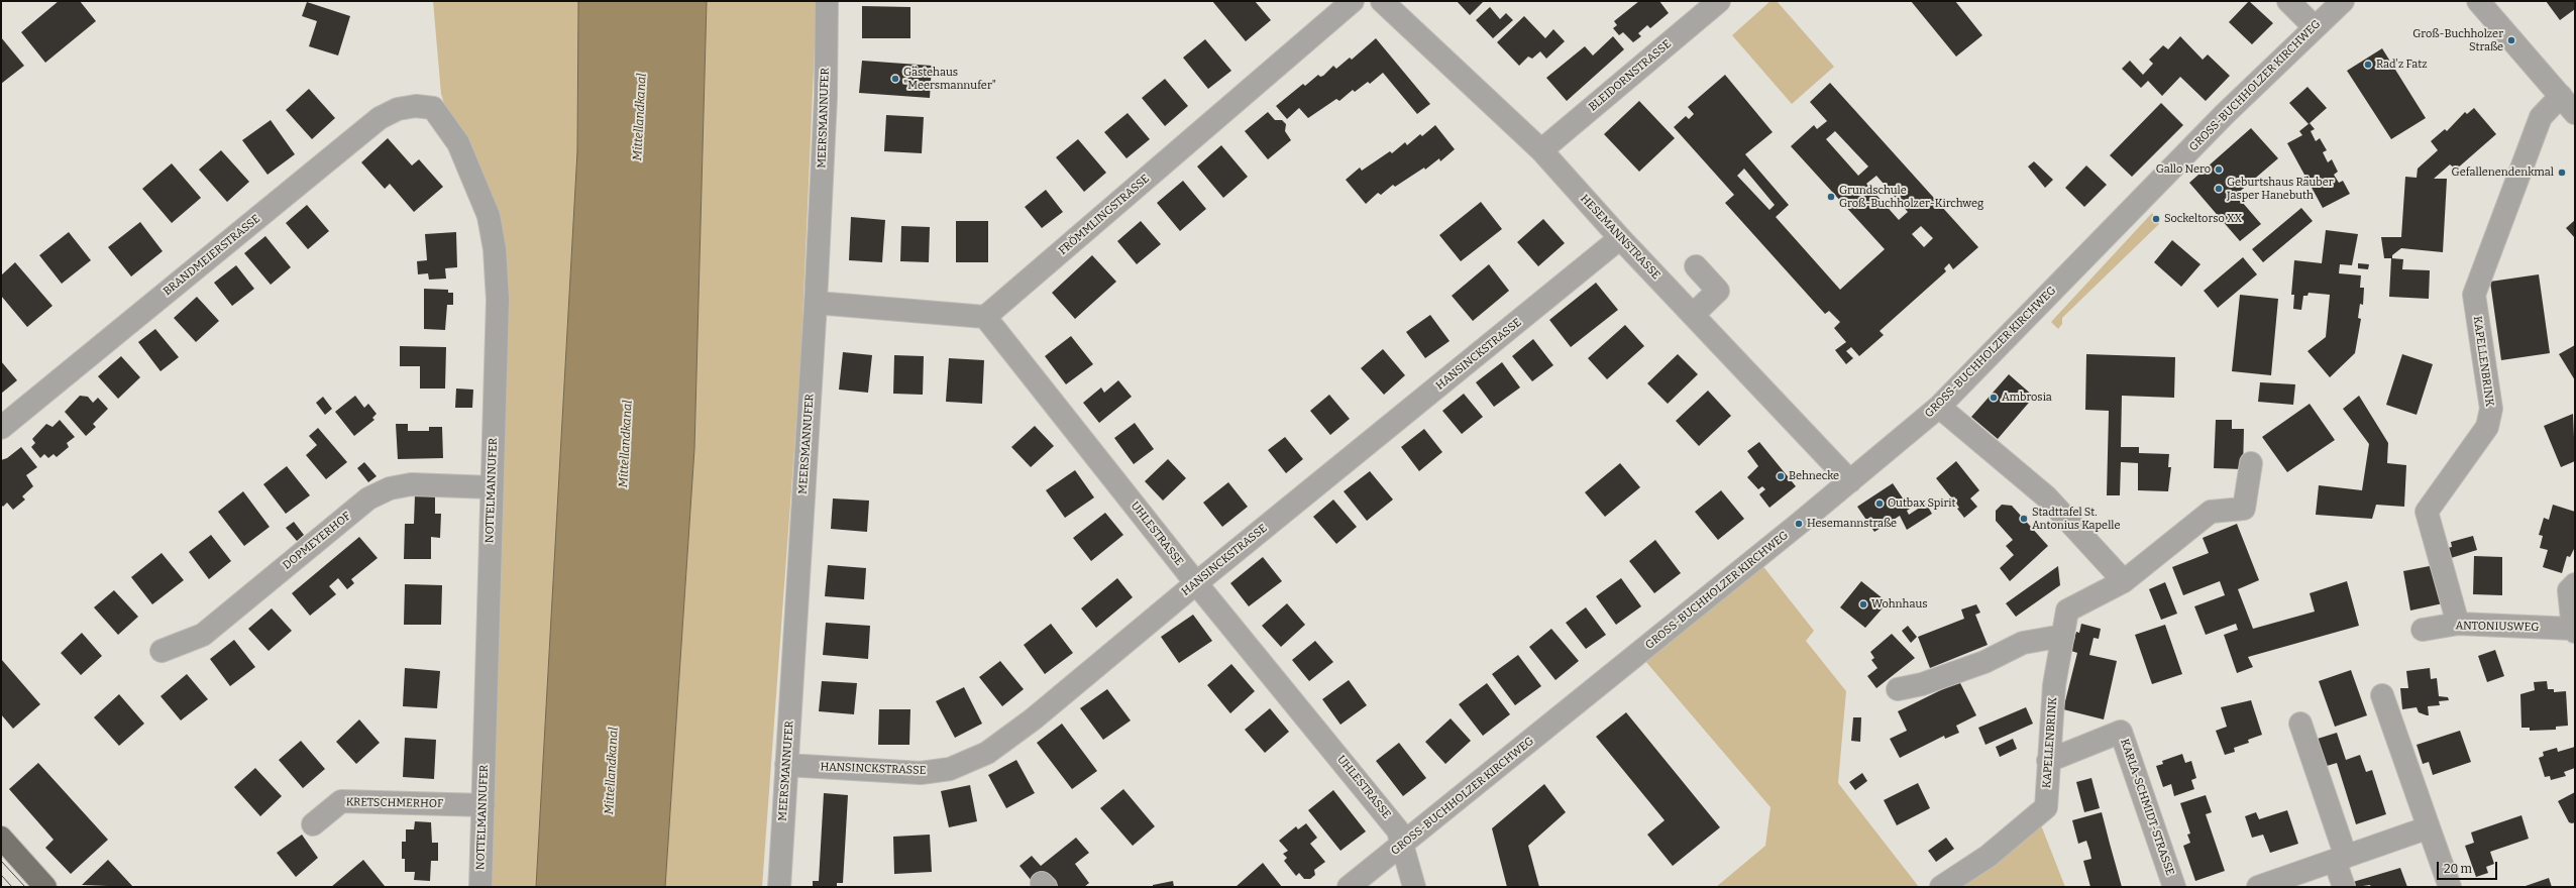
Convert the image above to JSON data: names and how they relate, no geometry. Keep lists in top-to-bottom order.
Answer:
{
  "streets": {
    "street": [
      "BLEIDORNSTRASSE",
      "GROSS-BUCHHOLZER KIRCHWEG",
      "MEERSMANNUFER",
      "FRÖMMLINGSTRASSE",
      "HESEMANNSTRASSE",
      "BRANDMEIERSTRASSE",
      "HANSINCKSTRASSE",
      "KAPELLENBRINK",
      "NOTTELMANNUFER",
      "UHLESTRASSE",
      "DOPMEYERHOF",
      "ANTONIUSWEG",
      "KRETSCHMERHOF",
      "KARLA-SCHMIDT-STRASSE"
    ]
  },
  "crossings": [
    ["BLEIDORNSTRASSE", "HESEMANNSTRASSE"],
    ["GROSS-BUCHHOLZER KIRCHWEG", "HESEMANNSTRASSE"],
    ["GROSS-BUCHHOLZER KIRCHWEG", "UHLESTRASSE"],
    ["MEERSMANNUFER", "HANSINCKSTRASSE"],
    ["FRÖMMLINGSTRASSE", "UHLESTRASSE"],
    ["HESEMANNSTRASSE", "HANSINCKSTRASSE"],
    ["BRANDMEIERSTRASSE", "NOTTELMANNUFER"],
    ["HANSINCKSTRASSE", "UHLESTRASSE"],
    ["KAPELLENBRINK", "ANTONIUSWEG"],
    ["KAPELLENBRINK", "KARLA-SCHMIDT-STRASSE"],
    ["NOTTELMANNUFER", "DOPMEYERHOF"],
    ["NOTTELMANNUFER", "KRETSCHMERHOF"]
  ],
  "water": ["Mittellandkanal"],
  "places": [
    "Groß-Buchholzer Straße",
    "Rad'z Fatz",
    "Gästehaus \"Meersmannufer\"",
    "Gallo Nero",
    "Gefallenendenkmal",
    "Geburtshaus Räuber Jasper Hanebuth",
    "Grundschule Groß-Buchholzer-Kirchweg",
    "Sockeltorso XX",
    "Ambrosia",
    "Behnecke",
    "Outbax Spirit",
    "Stadttafel St. Antonius Kapelle",
    "Hesemannstraße",
    "Wohnhaus"
  ],
  "scale_bar": "20 m"
}
